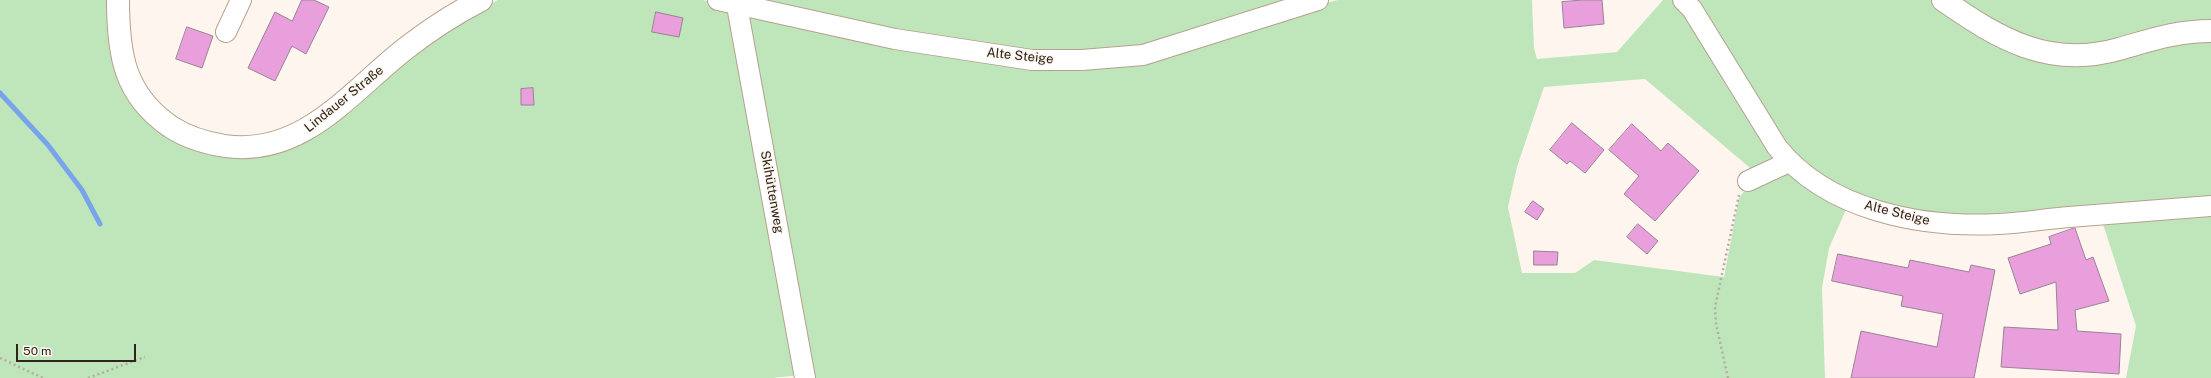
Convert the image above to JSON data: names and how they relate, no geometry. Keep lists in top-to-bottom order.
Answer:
{
  "streets": {
    "main road": ["Lindauer Straße"],
    "street": ["Alte Steige", "Skihüttenweg"]
  },
  "crossings": [
    ["Alte Steige", "Skihüttenweg"]
  ],
  "scale_bar": "50 m"
}
